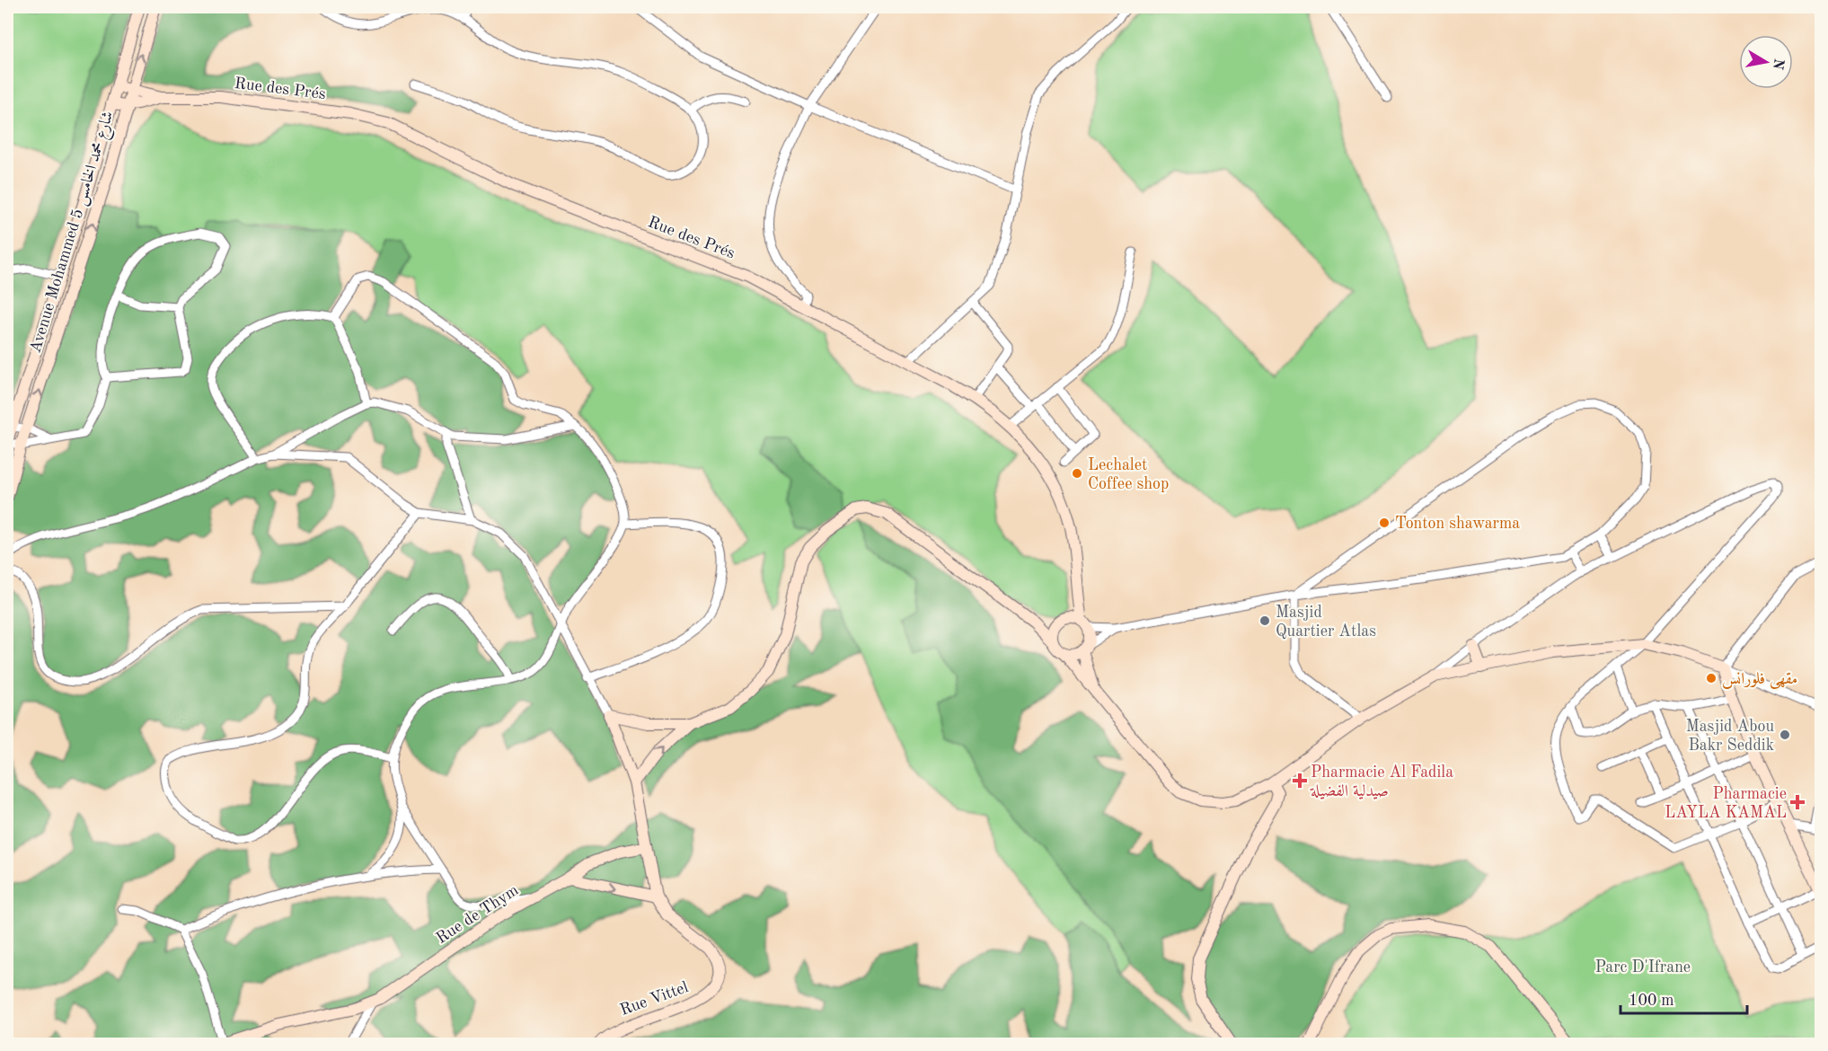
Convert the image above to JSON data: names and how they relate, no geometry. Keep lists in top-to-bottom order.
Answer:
{
  "streets": {
    "street": [
      "Rue des Prés",
      "Avenue Mohammed 5 شارع محمد الخامس",
      "Rue de Thym",
      "Rue Vittel"
    ]
  },
  "crossings": [
    ["Rue des Prés", "Avenue Mohammed 5 شارع محمد الخامس"],
    ["Rue de Thym", "Rue Vittel"]
  ],
  "parks": ["Parc D'Ifrane"],
  "places": {
    "other": [
      "Lechalet Coffee shop",
      "Tonton shawarma",
      "Masjid Quartier Atlas",
      "مقهى فلورانس",
      "Masjid Abou Bakr Seddik"
    ],
    "health": ["Pharmacie Al Fadila صيدلية الفضيلة", "Pharmacie LAYLA KAMAL"]
  },
  "scale_bar": "100 m",
  "north": "right"
}
